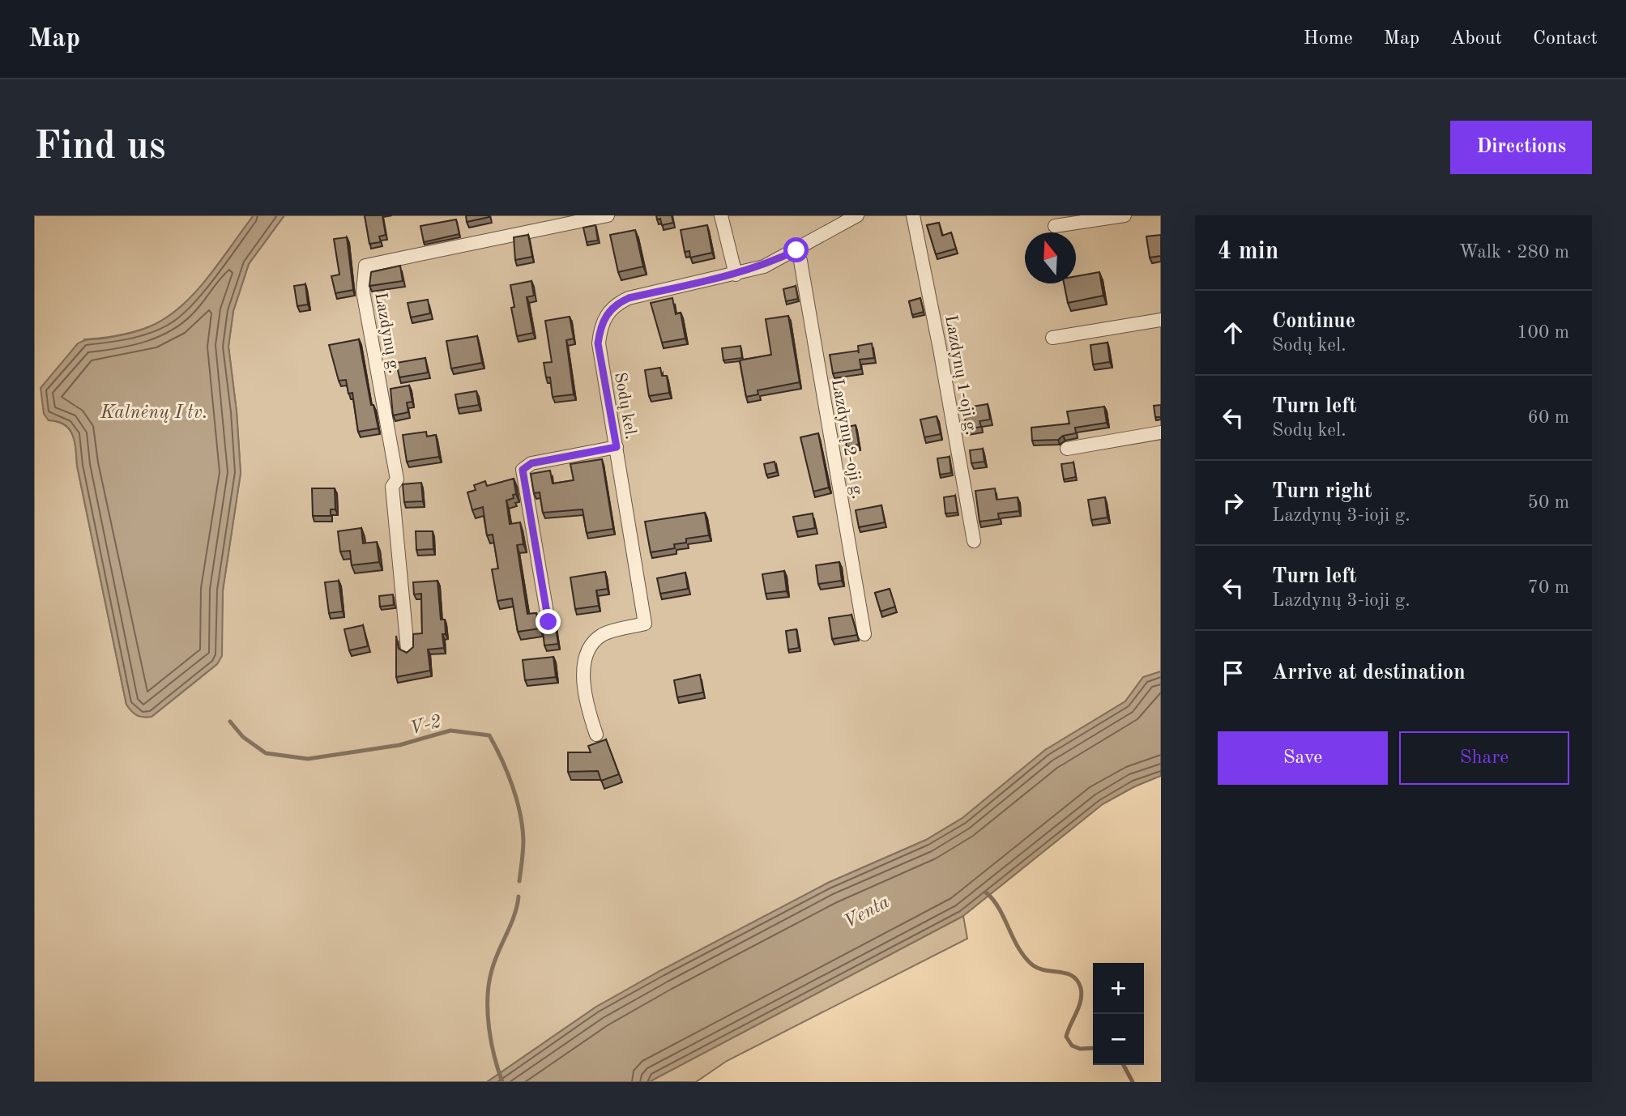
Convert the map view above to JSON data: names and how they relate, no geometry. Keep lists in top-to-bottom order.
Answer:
{
  "streets": {
    "street": [
      "Lazdynų g.",
      "Lazdynų 1-oji g.",
      "Sodų kel.",
      "Lazdynų 2-oji g."
    ]
  },
  "crossings": [
    ["Sodų kel.", "Lazdynų 2-oji g."]
  ],
  "water": ["Kalnėnų I tv.", "V-2", "Venta"],
  "north": "top",
  "page": {
    "header": "Map",
    "nav": [
      "Home",
      "Map",
      "About",
      "Contact"
    ],
    "buttons": [
      "Directions",
      ["Save", "Share"]
    ],
    "title": "Find us",
    "heading": ["4 min", "Walk · 280 m"],
    "list": [
      ["Continue", "Sodų kel.", "100 m"],
      ["Turn left", "Sodų kel.", "60 m"],
      ["Turn right", "Lazdynų 3-ioji g.", "50 m"],
      ["Turn left", "Lazdynų 3-ioji g.", "70 m"],
      "Arrive at destination"
    ],
    "map_buttons": ["+", "−"]
  }
}
